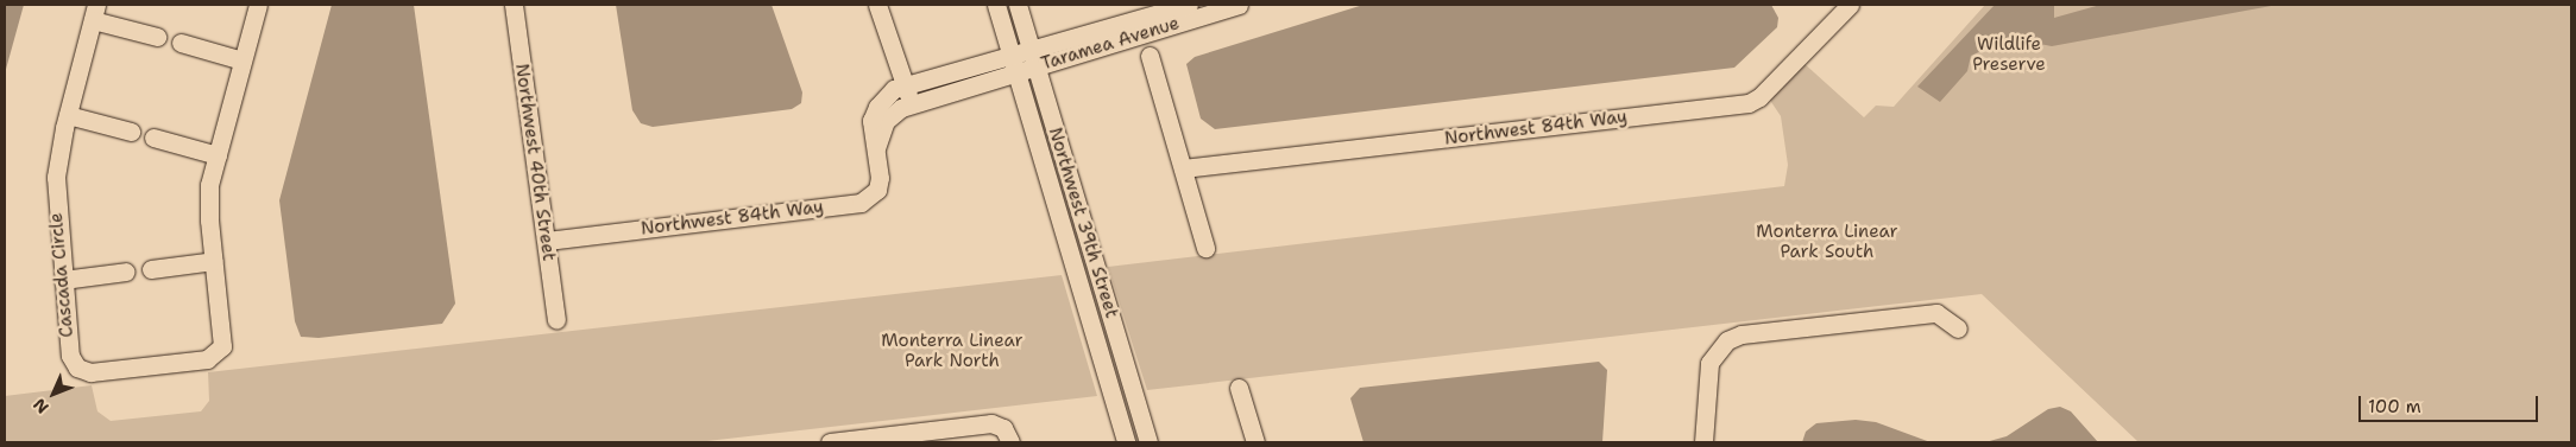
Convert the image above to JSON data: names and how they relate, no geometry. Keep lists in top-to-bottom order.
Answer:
{
  "streets": {
    "street": [
      "Taramea Avenue",
      "Northwest 84th Way",
      "Northwest 40th Street",
      "Northwest 39th Street",
      "Cascada Circle"
    ]
  },
  "crossings": [
    ["Taramea Avenue", "Northwest 84th Way"],
    ["Taramea Avenue", "Northwest 39th Street"],
    ["Northwest 84th Way", "Northwest 40th Street"]
  ],
  "parks": ["Wildlife Preserve", "Monterra Linear Park South", "Monterra Linear Park North"],
  "scale_bar": "100 m",
  "north": "bottom left"
}
